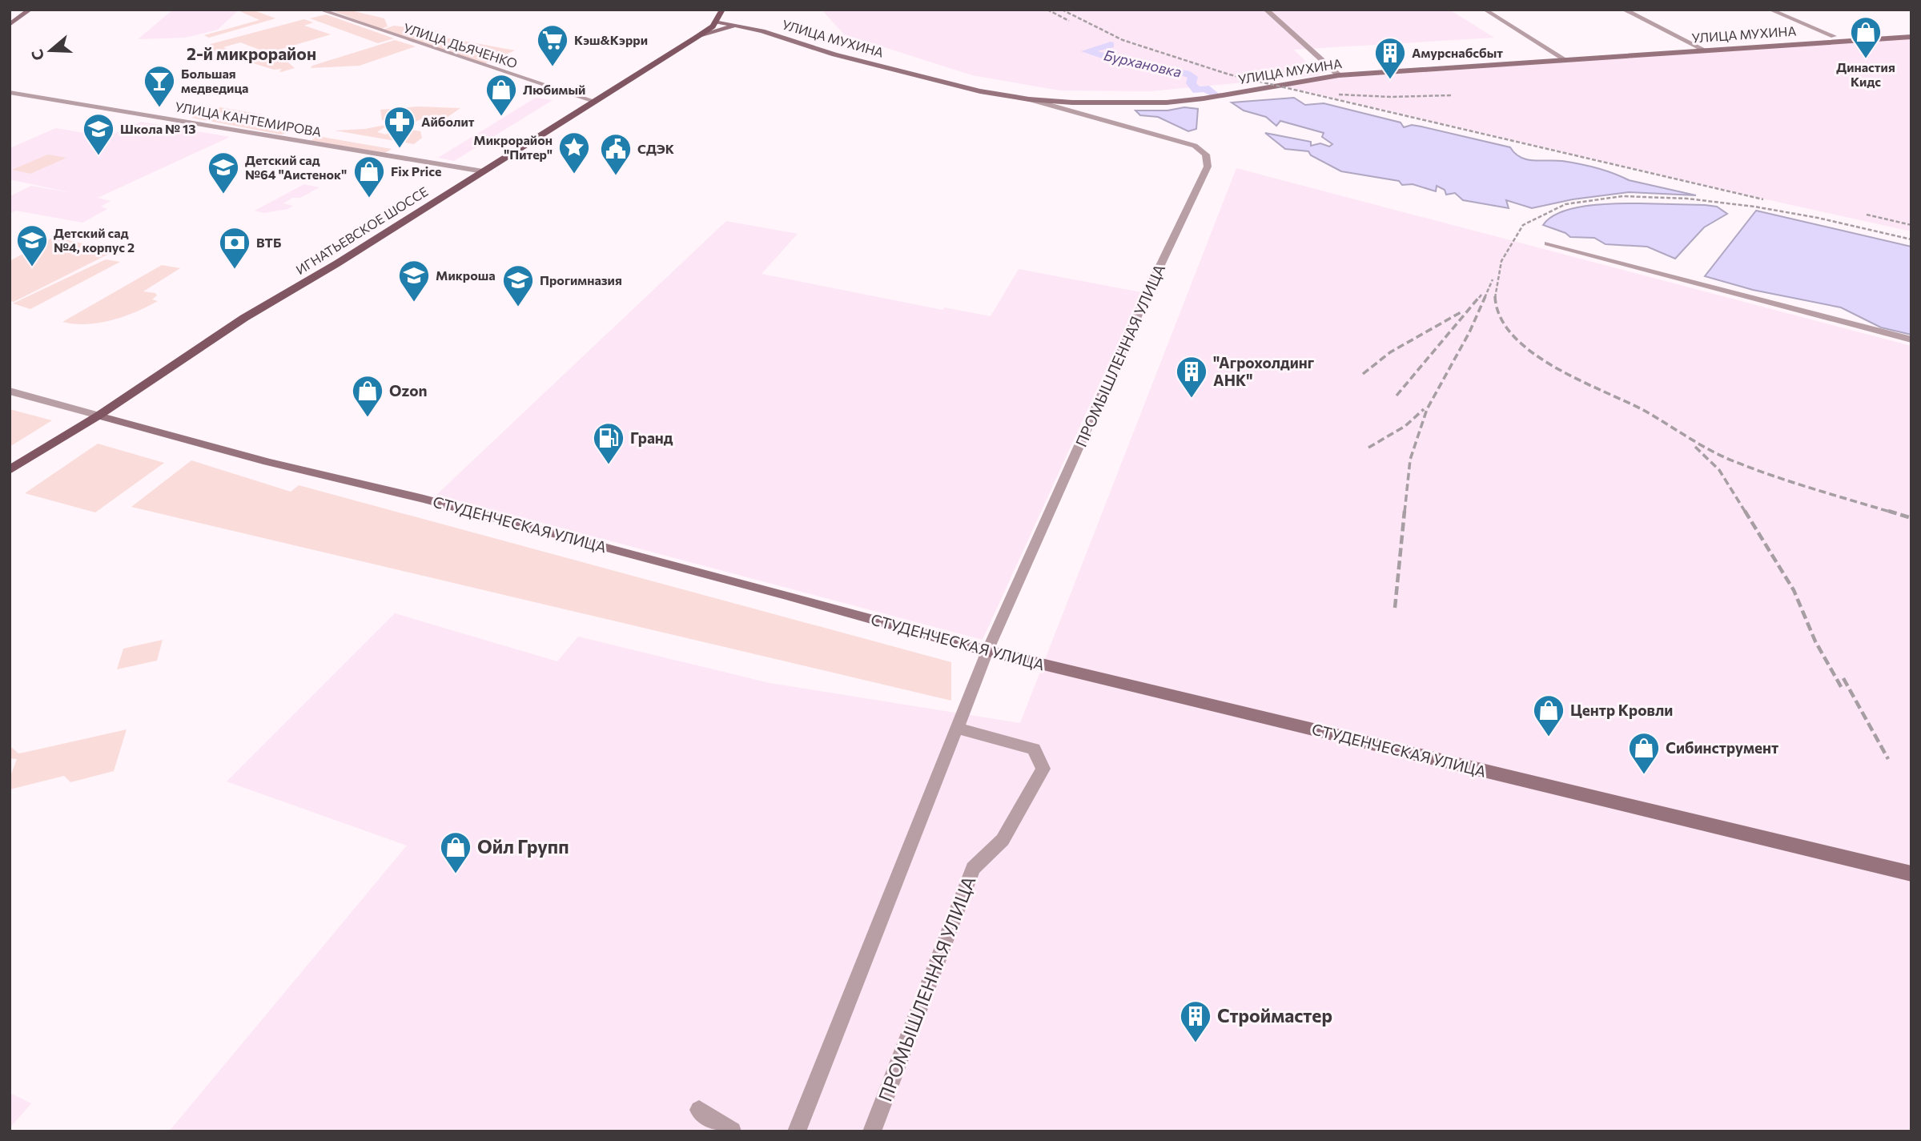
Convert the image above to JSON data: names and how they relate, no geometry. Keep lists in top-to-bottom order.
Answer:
{
  "streets": {
    "main road": ["УЛИЦА МУХИНА", "ИГНАТЬЕВСКОЕ ШОССЕ", "СТУДЕНЧЕСКАЯ УЛИЦА"],
    "street": ["УЛИЦА ДЬЯЧЕНКО", "УЛИЦА КАНТЕМИРОВА", "ПРОМЫШЛЕННАЯ УЛИЦА"]
  },
  "crossings": [
    ["УЛИЦА МУХИНА", "ИГНАТЬЕВСКОЕ ШОССЕ"],
    ["УЛИЦА МУХИНА", "ПРОМЫШЛЕННАЯ УЛИЦА"],
    ["УЛИЦА ДЬЯЧЕНКО", "ИГНАТЬЕВСКОЕ ШОССЕ"],
    ["УЛИЦА КАНТЕМИРОВА", "ИГНАТЬЕВСКОЕ ШОССЕ"],
    ["ИГНАТЬЕВСКОЕ ШОССЕ", "СТУДЕНЧЕСКАЯ УЛИЦА"],
    ["ПРОМЫШЛЕННАЯ УЛИЦА", "СТУДЕНЧЕСКАЯ УЛИЦА"]
  ],
  "districts": ["2-й микрорайон"],
  "water": ["Бурхановка"],
  "places": {
    "shop": [
      "Династия Кидс",
      "Любимый",
      "Fix Price",
      "Ozon",
      "Центр Кровли",
      "Сибинструмент",
      "Ойл Групп"
    ],
    "supermarket": ["Кэш&Кэрри"],
    "building": ["Амурснабсбыт", "\"Агрохолдинг АНК\"", "Строймастер"],
    "bar": ["Большая медведица"],
    "pharmacy": ["Айболит"],
    "school or university": [
      "Школа № 13",
      "Детский сад №64 \"Аистенок\"",
      "Детский сад №4, корпус 2",
      "Микроша",
      "Прогимназия"
    ],
    "place": ["Микрорайон \"Питер\""],
    "public building": ["СДЭК"],
    "bank": ["ВТБ"],
    "fuel station": ["Гранд"]
  },
  "north": "left"
}
